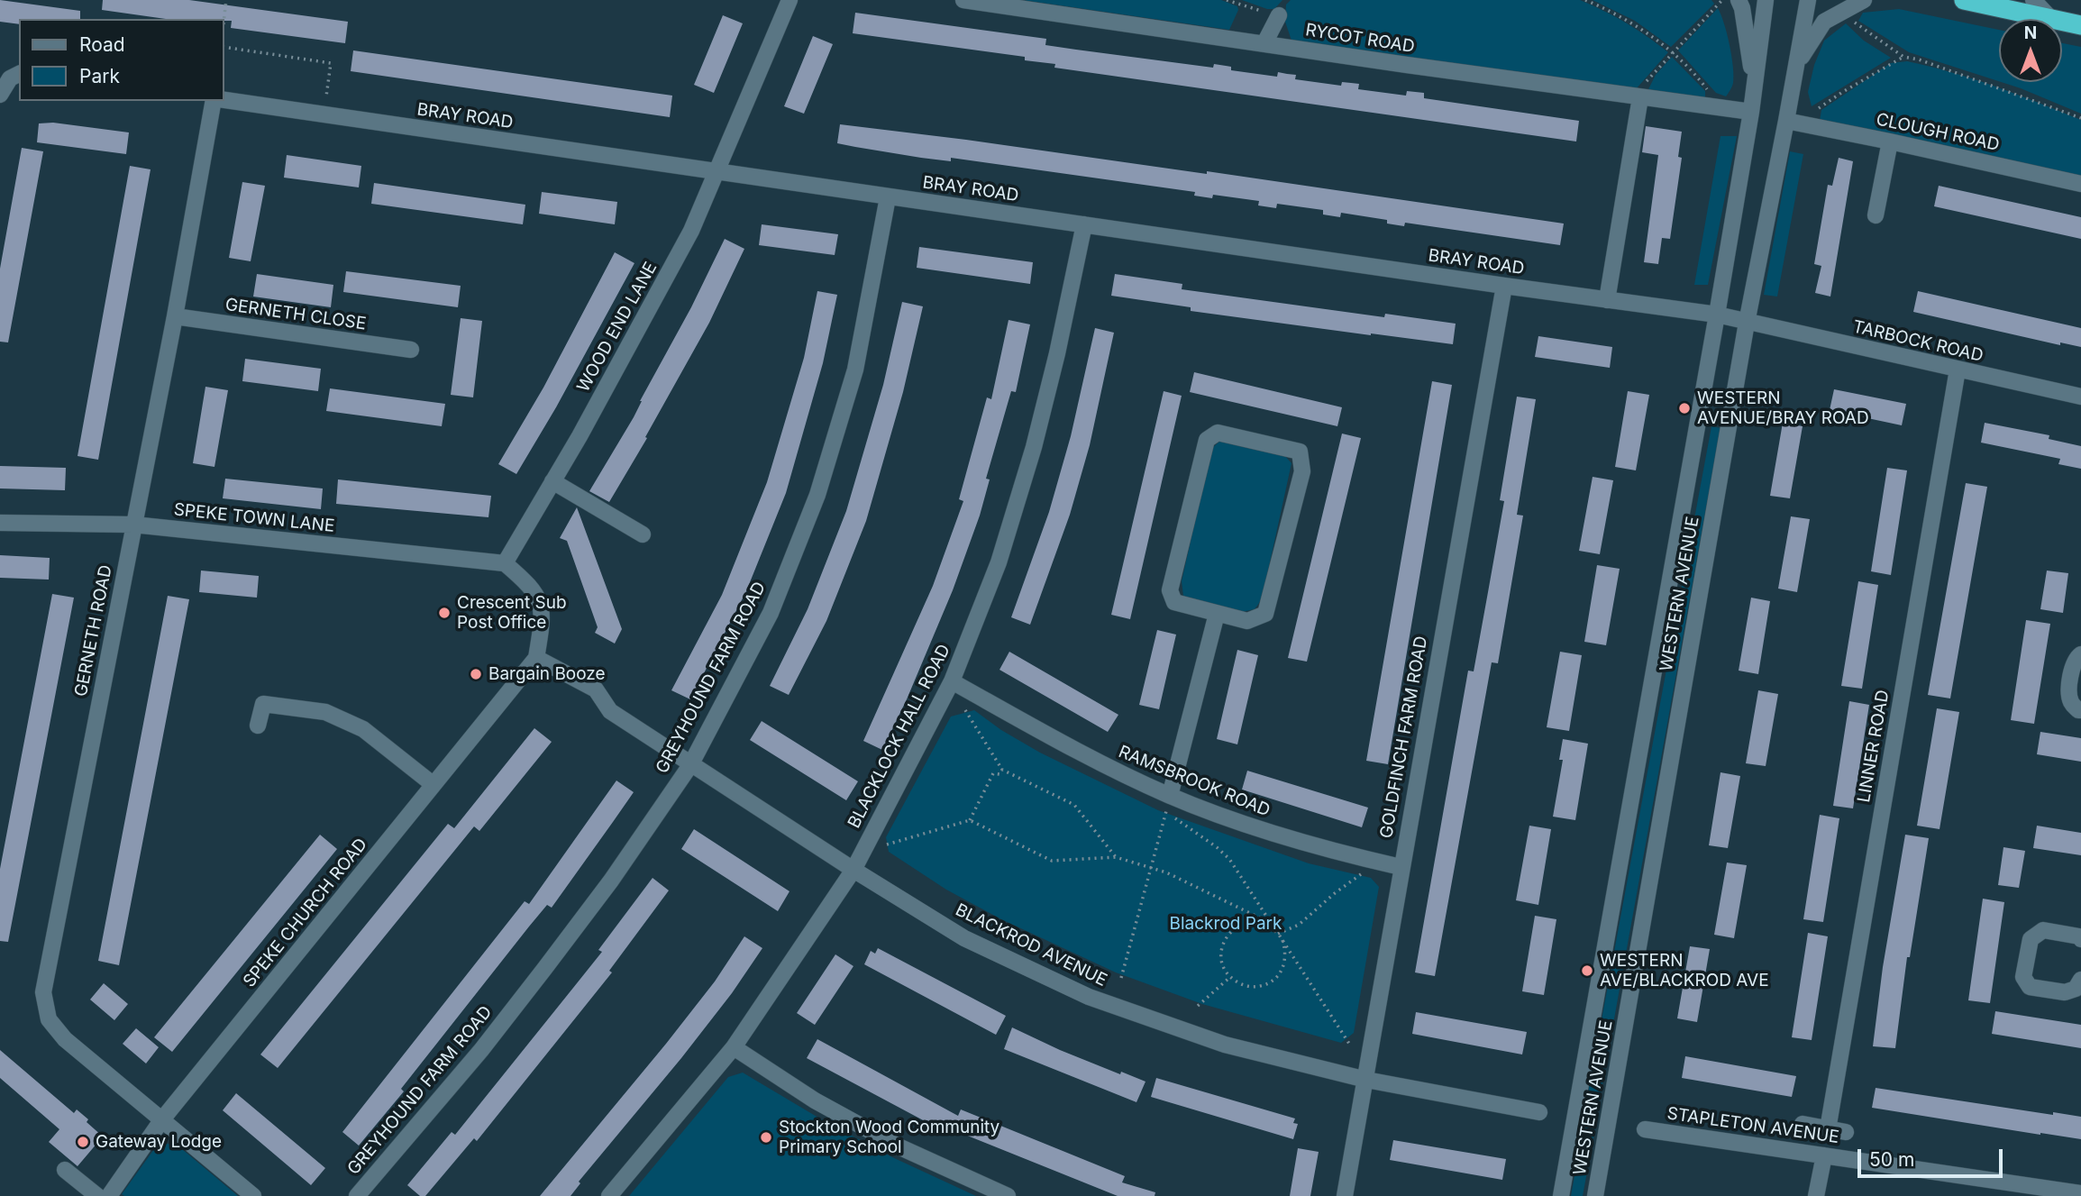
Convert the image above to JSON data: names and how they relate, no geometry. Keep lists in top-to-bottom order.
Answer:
{
  "streets": {
    "street": [
      "RYCOT ROAD",
      "BRAY ROAD",
      "CLOUGH ROAD",
      "GERNETH CLOSE",
      "WOOD END LANE",
      "TARBOCK ROAD",
      "SPEKE TOWN LANE",
      "WESTERN AVENUE",
      "GERNETH ROAD",
      "GREYHOUND FARM ROAD",
      "BLACKLOCK HALL ROAD",
      "GOLDFINCH FARM ROAD",
      "LINNER ROAD",
      "RAMSBROOK ROAD",
      "SPEKE CHURCH ROAD",
      "BLACKROD AVENUE",
      "STAPLETON AVENUE"
    ]
  },
  "crossings": [
    ["RYCOT ROAD", "WESTERN AVENUE"],
    ["BRAY ROAD", "WOOD END LANE"],
    ["BRAY ROAD", "TARBOCK ROAD"],
    ["BRAY ROAD", "WESTERN AVENUE"],
    ["BRAY ROAD", "GREYHOUND FARM ROAD"],
    ["BRAY ROAD", "BLACKLOCK HALL ROAD"],
    ["BRAY ROAD", "GOLDFINCH FARM ROAD"],
    ["CLOUGH ROAD", "WESTERN AVENUE"],
    ["GERNETH CLOSE", "GERNETH ROAD"],
    ["WOOD END LANE", "SPEKE TOWN LANE"],
    ["TARBOCK ROAD", "WESTERN AVENUE"],
    ["TARBOCK ROAD", "LINNER ROAD"],
    ["SPEKE TOWN LANE", "GERNETH ROAD"],
    ["GERNETH ROAD", "SPEKE CHURCH ROAD"],
    ["GREYHOUND FARM ROAD", "BLACKROD AVENUE"],
    ["BLACKLOCK HALL ROAD", "RAMSBROOK ROAD"],
    ["BLACKLOCK HALL ROAD", "BLACKROD AVENUE"],
    ["GOLDFINCH FARM ROAD", "RAMSBROOK ROAD"],
    ["GOLDFINCH FARM ROAD", "BLACKROD AVENUE"],
    ["SPEKE CHURCH ROAD", "BLACKROD AVENUE"]
  ],
  "parks": ["Blackrod Park"],
  "places": [
    "WESTERN AVENUE/BRAY ROAD",
    "Crescent Sub Post Office",
    "Bargain Booze",
    "WESTERN AVE/BLACKROD AVE",
    "Stockton Wood Community Primary School",
    "Gateway Lodge"
  ],
  "legend": ["Road", "Park"],
  "scale_bar": "50 m",
  "north": "top"
}
